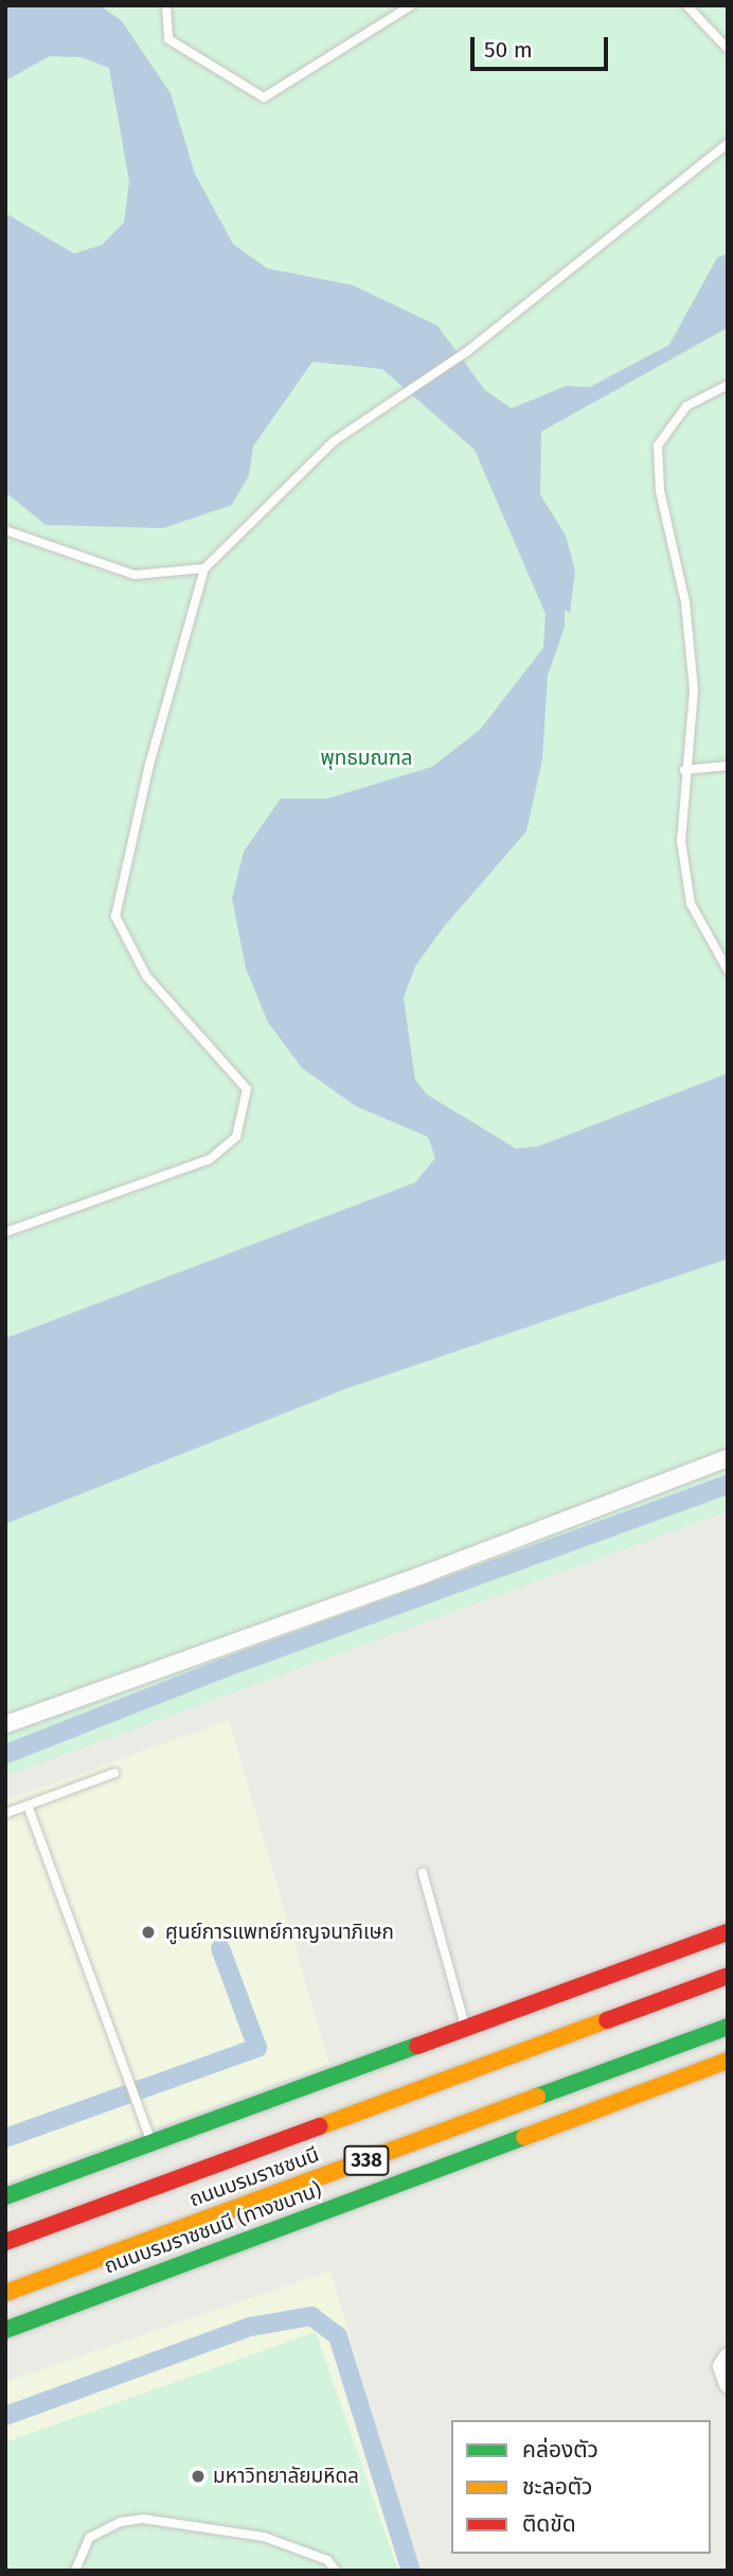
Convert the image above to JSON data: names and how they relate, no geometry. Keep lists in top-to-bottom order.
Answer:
{
  "streets": {
    "main road": ["338", "ถนนบรมราชชนนี", "ถนนบรมราชชนนี (ทางขนาน)"]
  },
  "parks": ["พุทธมณฑล"],
  "places": ["ศูนย์การแพทย์กาญจนาภิเษก", "มหาวิทยาลัยมหิดล"],
  "legend": ["คล่องตัว", "ชะลอตัว", "ติดขัด"],
  "scale_bar": "50 m"
}
